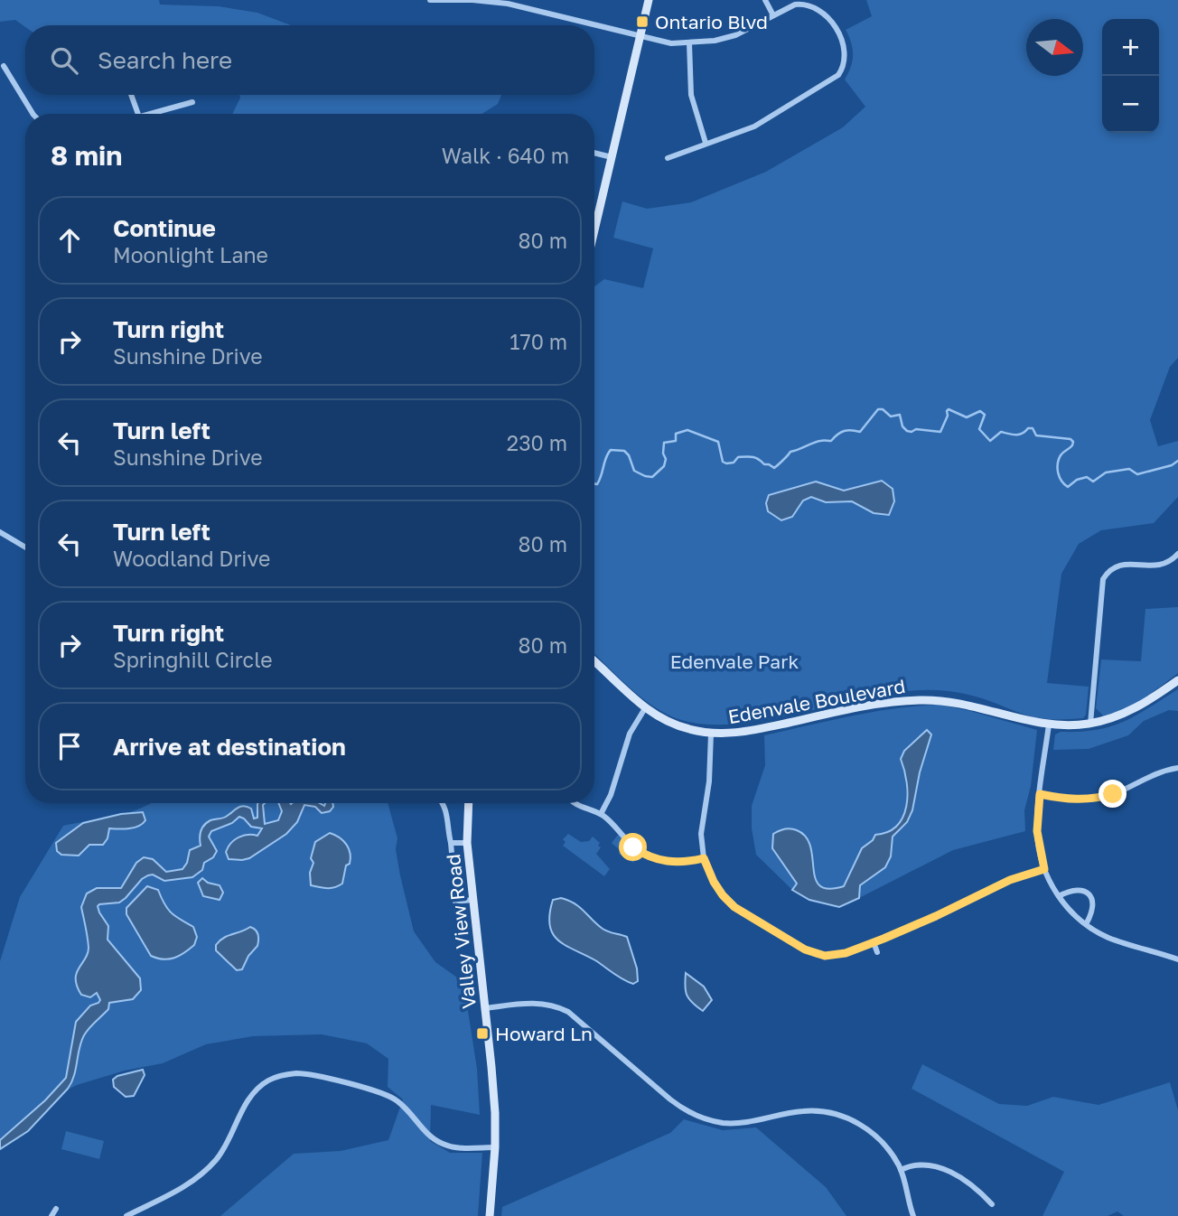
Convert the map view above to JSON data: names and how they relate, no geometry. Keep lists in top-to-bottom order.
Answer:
{
  "streets": {
    "main road": ["Edenvale Boulevard", "Valley View Road"]
  },
  "parks": ["Edenvale Park"],
  "places": {
    "transit": ["Ontario Blvd", "Howard Ln"]
  },
  "north": "right",
  "page": {
    "map_buttons": ["+", "−"],
    "search": "Search here",
    "heading": ["8 min", "Walk · 640 m"],
    "list": [
      ["Continue", "Moonlight Lane", "80 m"],
      ["Turn right", "Sunshine Drive", "170 m"],
      ["Turn left", "Sunshine Drive", "230 m"],
      ["Turn left", "Woodland Drive", "80 m"],
      ["Turn right", "Springhill Circle", "80 m"],
      "Arrive at destination"
    ]
  }
}
